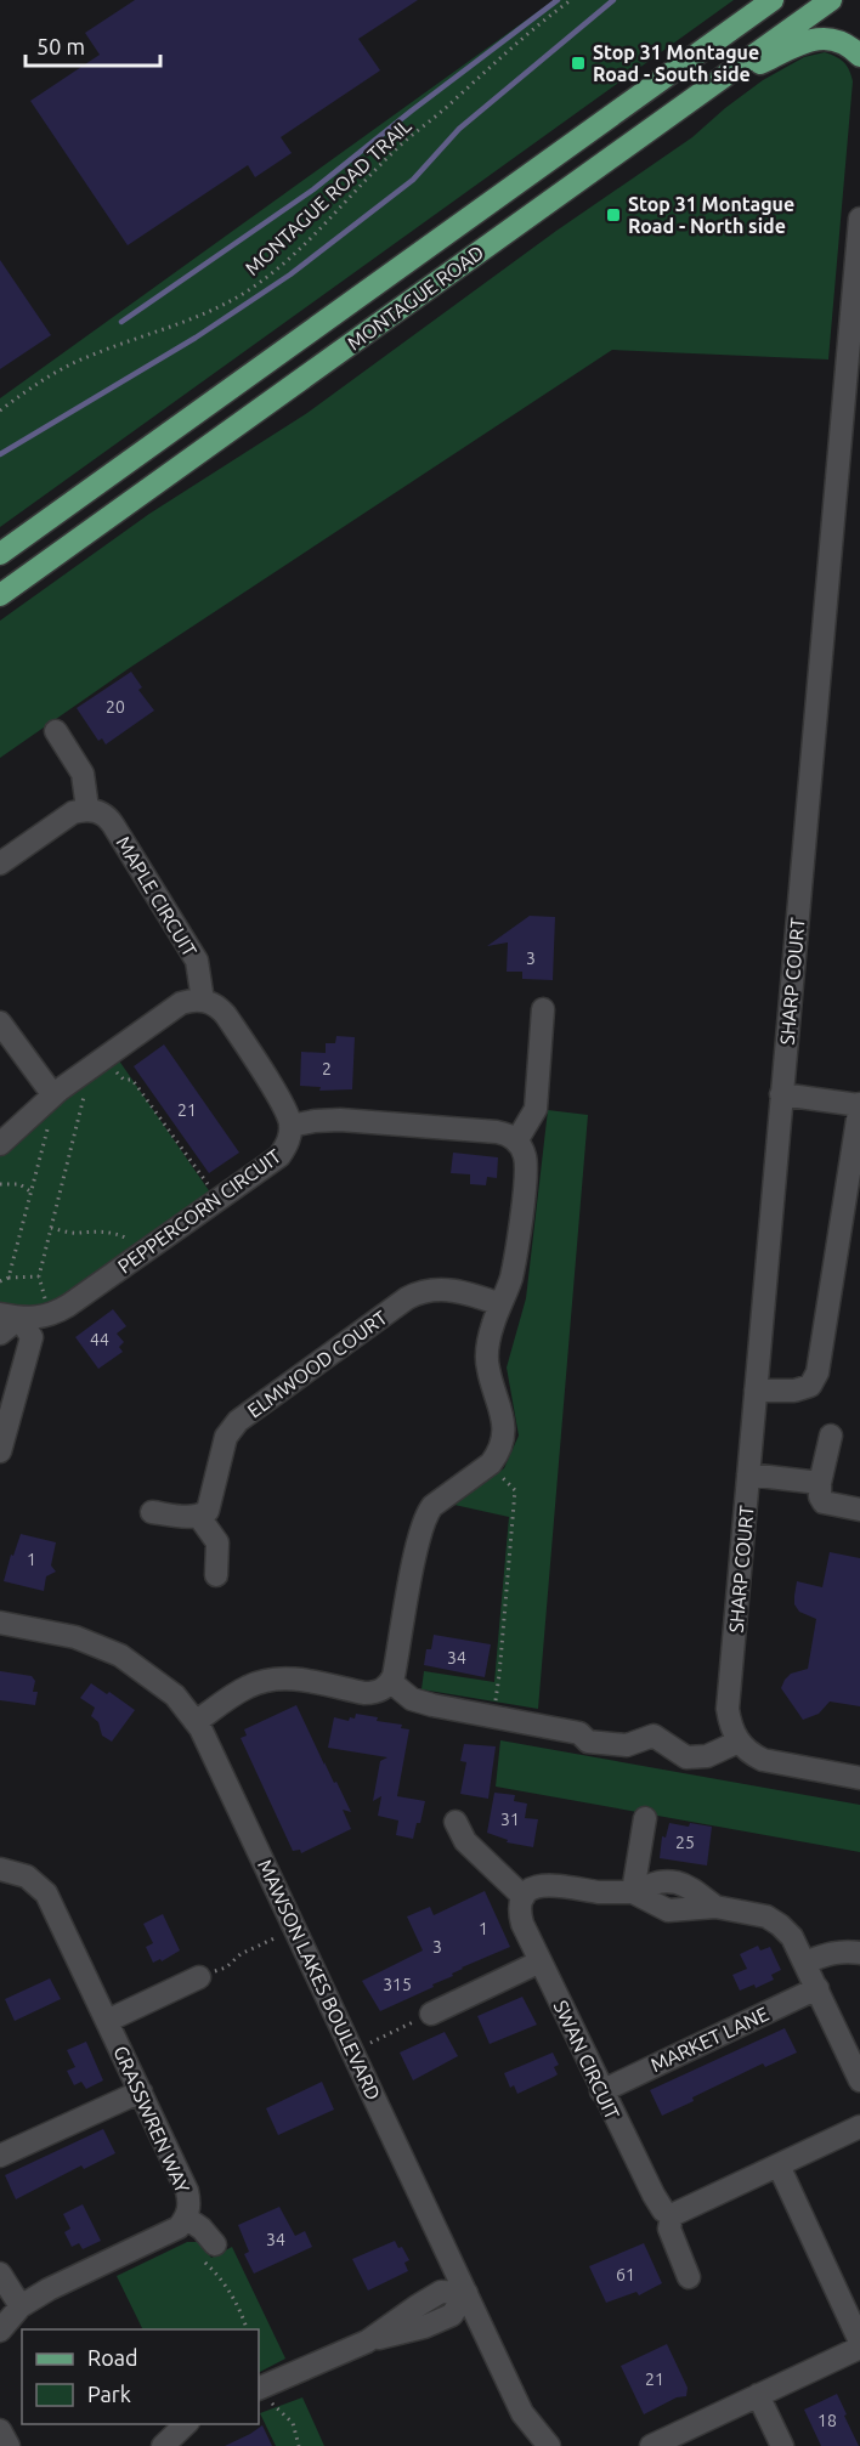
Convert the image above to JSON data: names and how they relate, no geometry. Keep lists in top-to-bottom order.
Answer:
{
  "streets": {
    "main road": ["MONTAGUE ROAD"],
    "street": [
      "MAPLE CIRCUIT",
      "SHARP COURT",
      "PEPPERCORN CIRCUIT",
      "ELMWOOD COURT",
      "MAWSON LAKES BOULEVARD",
      "MARKET LANE",
      "SWAN CIRCUIT",
      "GRASSWREN WAY"
    ],
    "path": ["MONTAGUE ROAD TRAIL"]
  },
  "crossings": [
    ["MAPLE CIRCUIT", "PEPPERCORN CIRCUIT"],
    ["MARKET LANE", "SWAN CIRCUIT"]
  ],
  "places": {
    "transit": ["Stop 31 Montague Road - South side", "Stop 31 Montague Road - North side"]
  },
  "house_numbers": [
    "20",
    "3",
    "2",
    "21",
    "44",
    "1",
    "34",
    "31",
    "25",
    "1",
    "3",
    "315",
    "34",
    "61",
    "21",
    "18"
  ],
  "legend": ["Road", "Park"],
  "scale_bar": "50 m"
}
